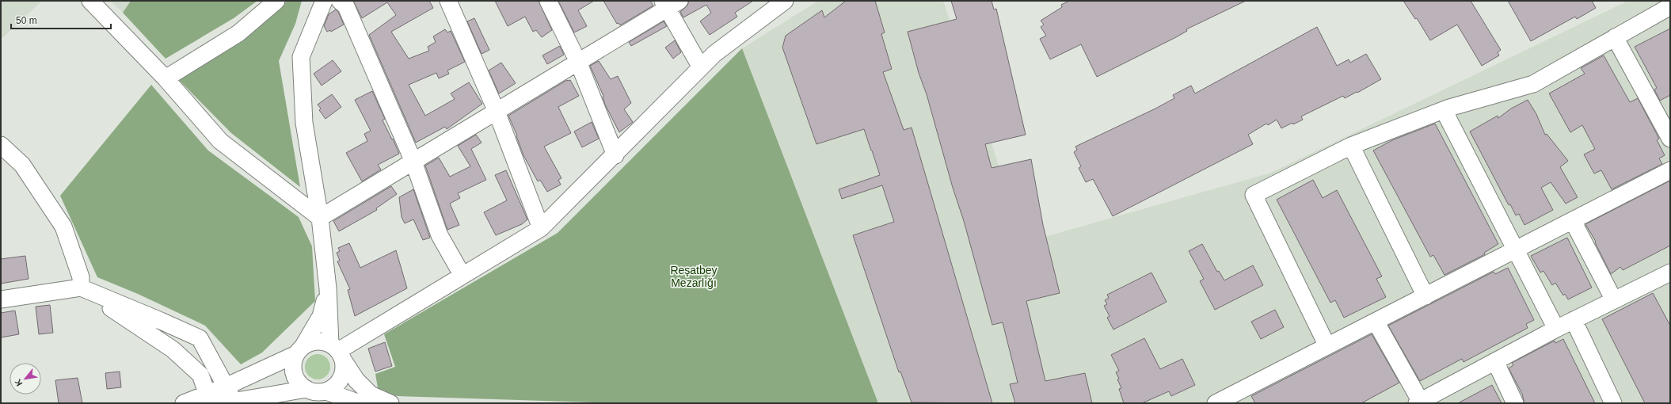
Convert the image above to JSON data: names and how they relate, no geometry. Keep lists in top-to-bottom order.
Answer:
{
  "parks": ["Reşatbey Mezarlığı"],
  "scale_bar": "50 m",
  "north": "bottom left"
}
